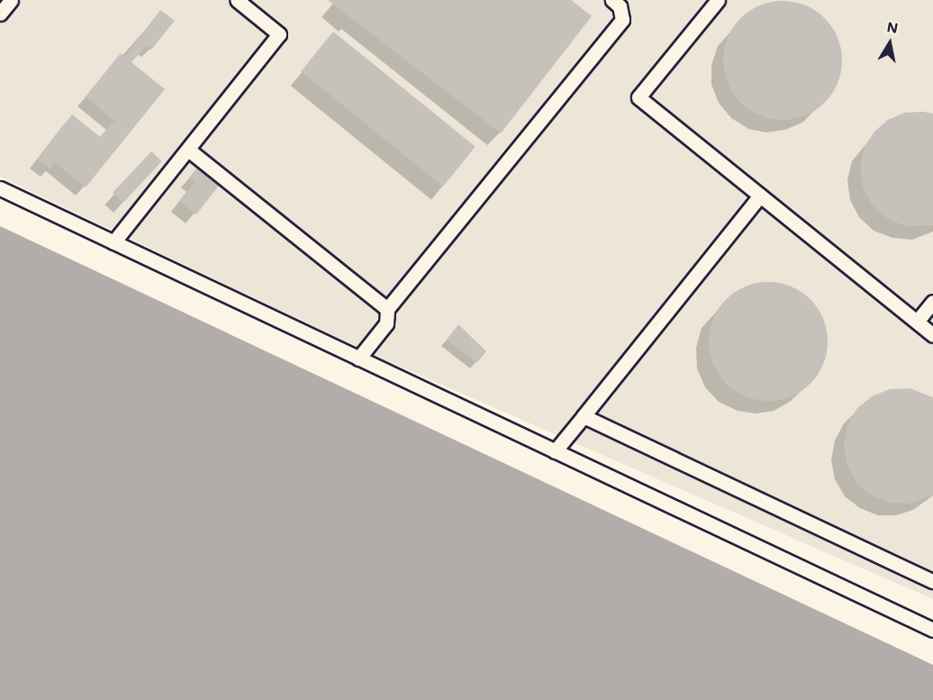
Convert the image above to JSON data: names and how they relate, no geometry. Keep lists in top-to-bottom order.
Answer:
{
  "north": "top"
}
